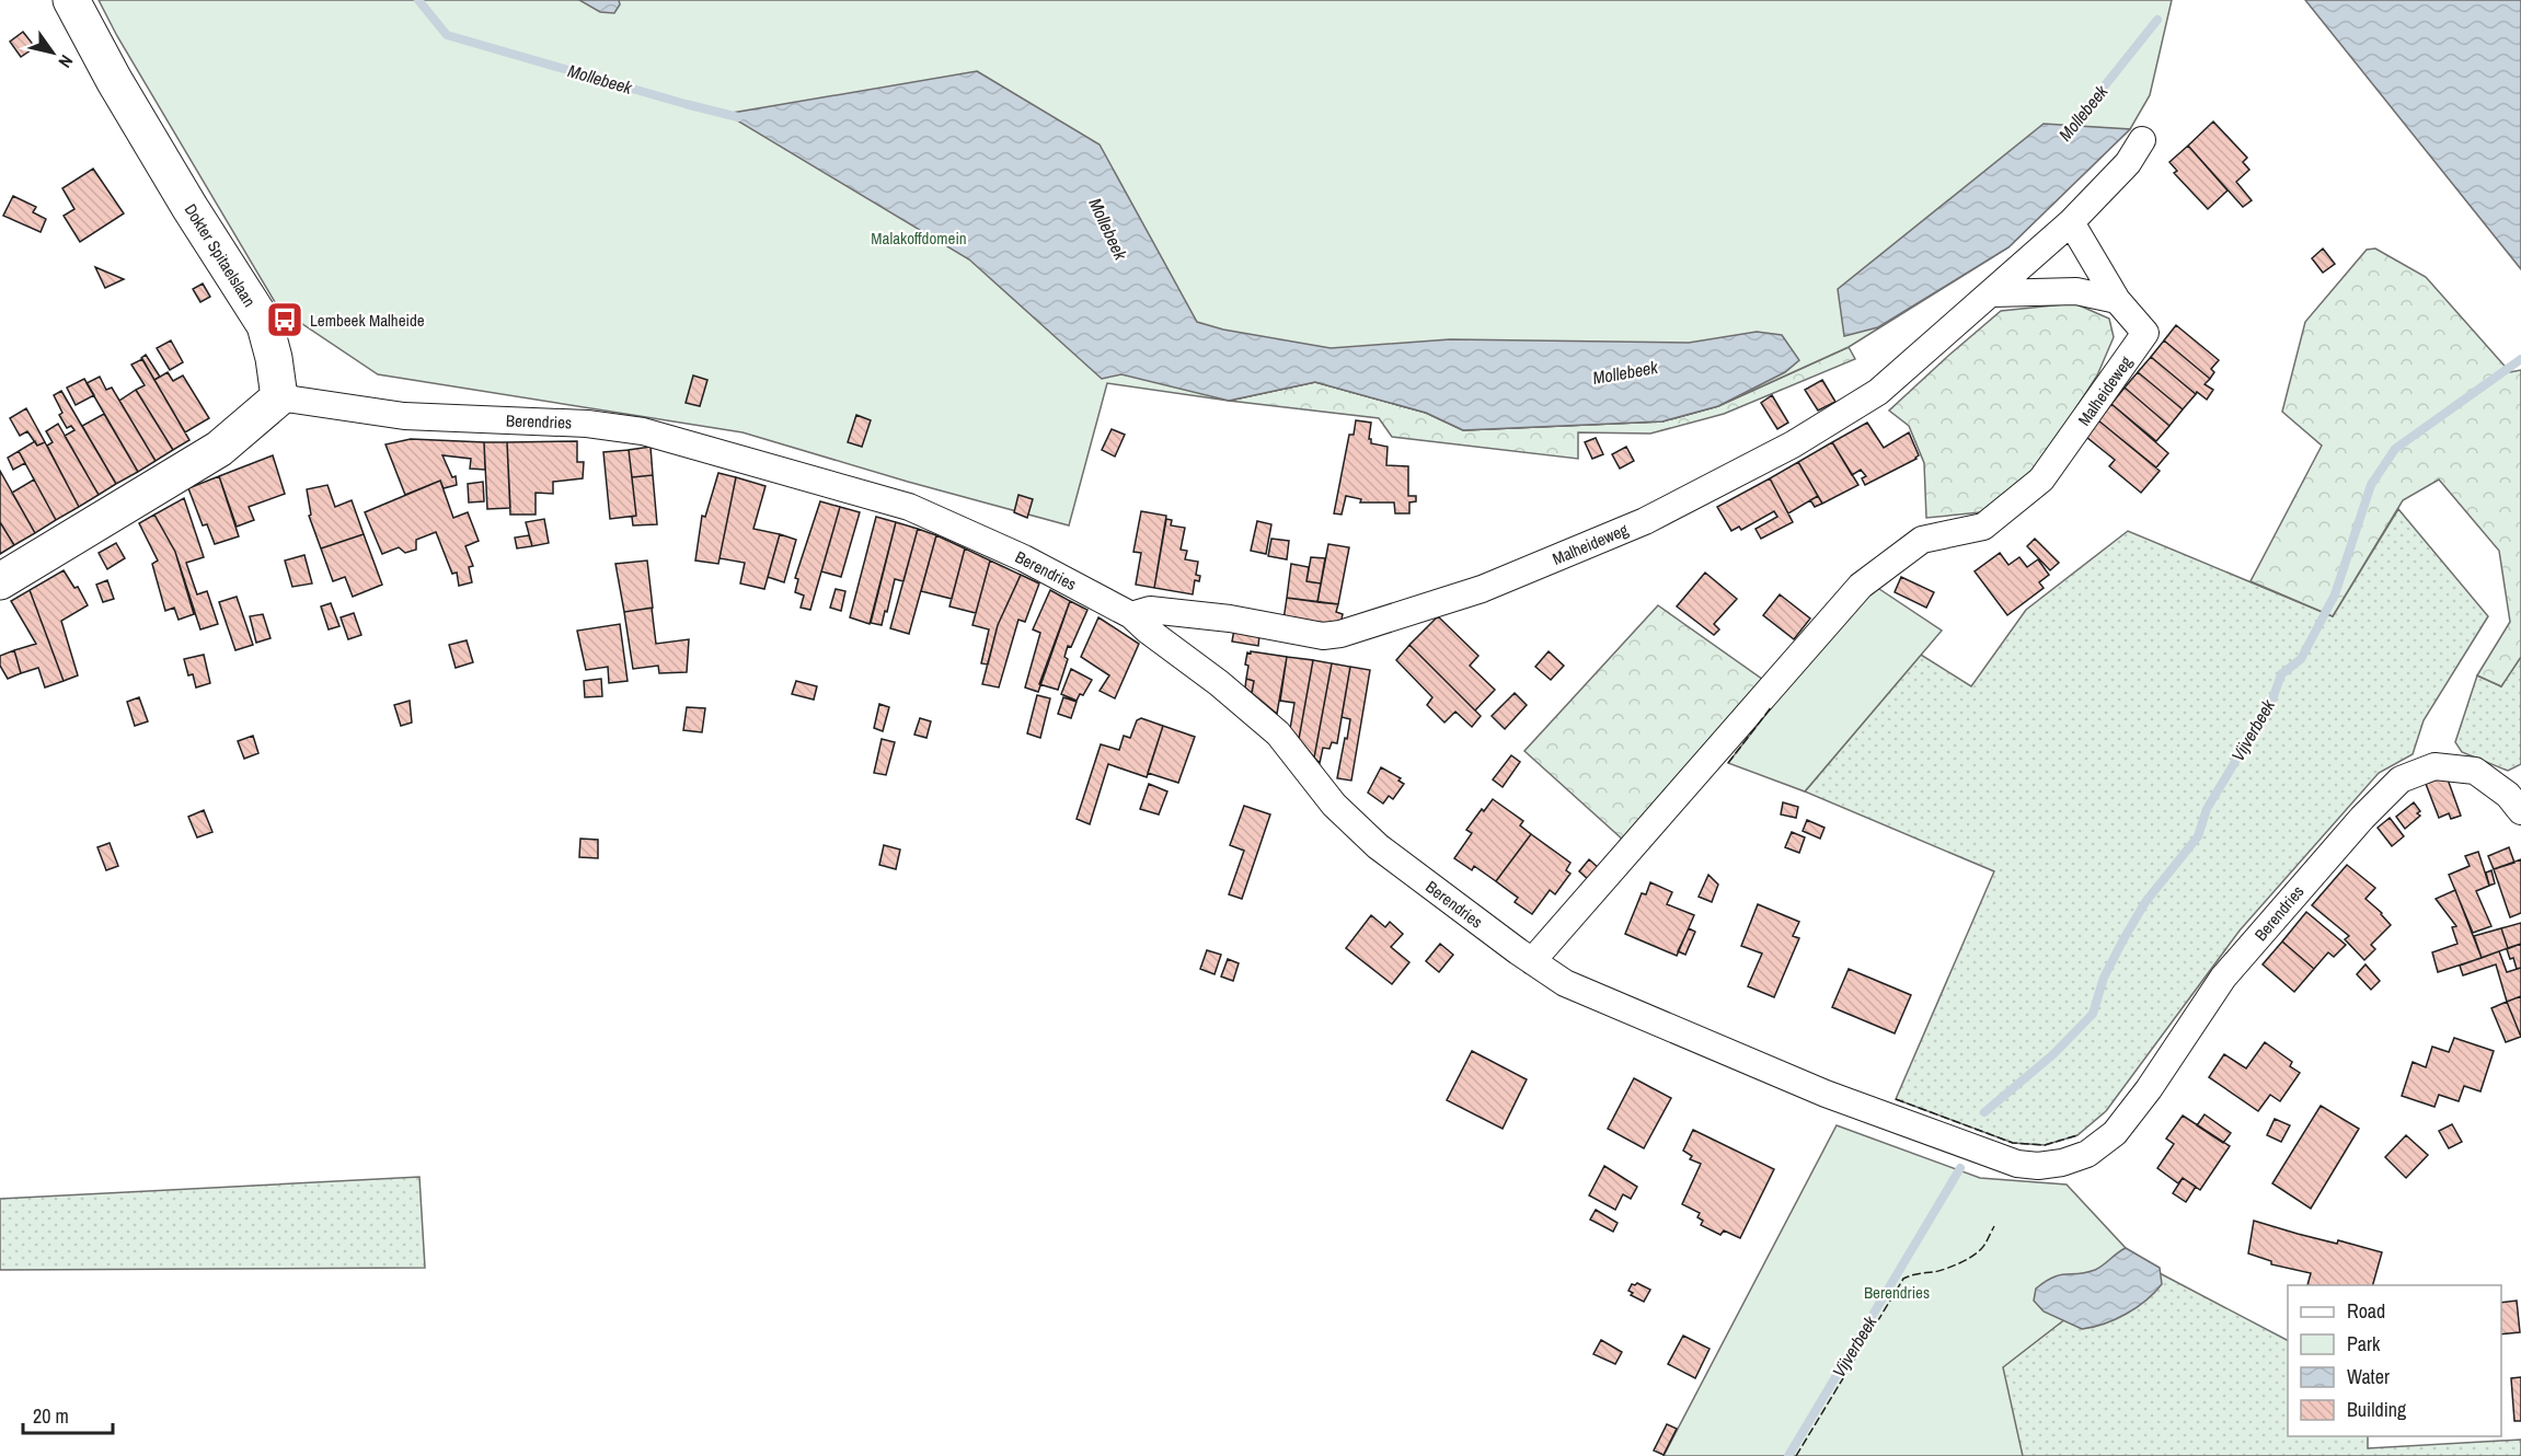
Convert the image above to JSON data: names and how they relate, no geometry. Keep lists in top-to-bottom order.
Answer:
{
  "streets": {
    "street": ["Dokter Spitaelslaan", "Malheideweg", "Berendries"]
  },
  "crossings": [
    ["Dokter Spitaelslaan", "Berendries"],
    ["Malheideweg", "Berendries"]
  ],
  "water": ["Mollebeek", "Vijverbeek"],
  "parks": ["Malakoffdomein", "Berendries"],
  "places": {
    "bus stop": ["Lembeek Malheide"]
  },
  "legend": [
    "Road",
    "Park",
    "Water",
    "Building"
  ],
  "scale_bar": "20 m",
  "north": "bottom right"
}
